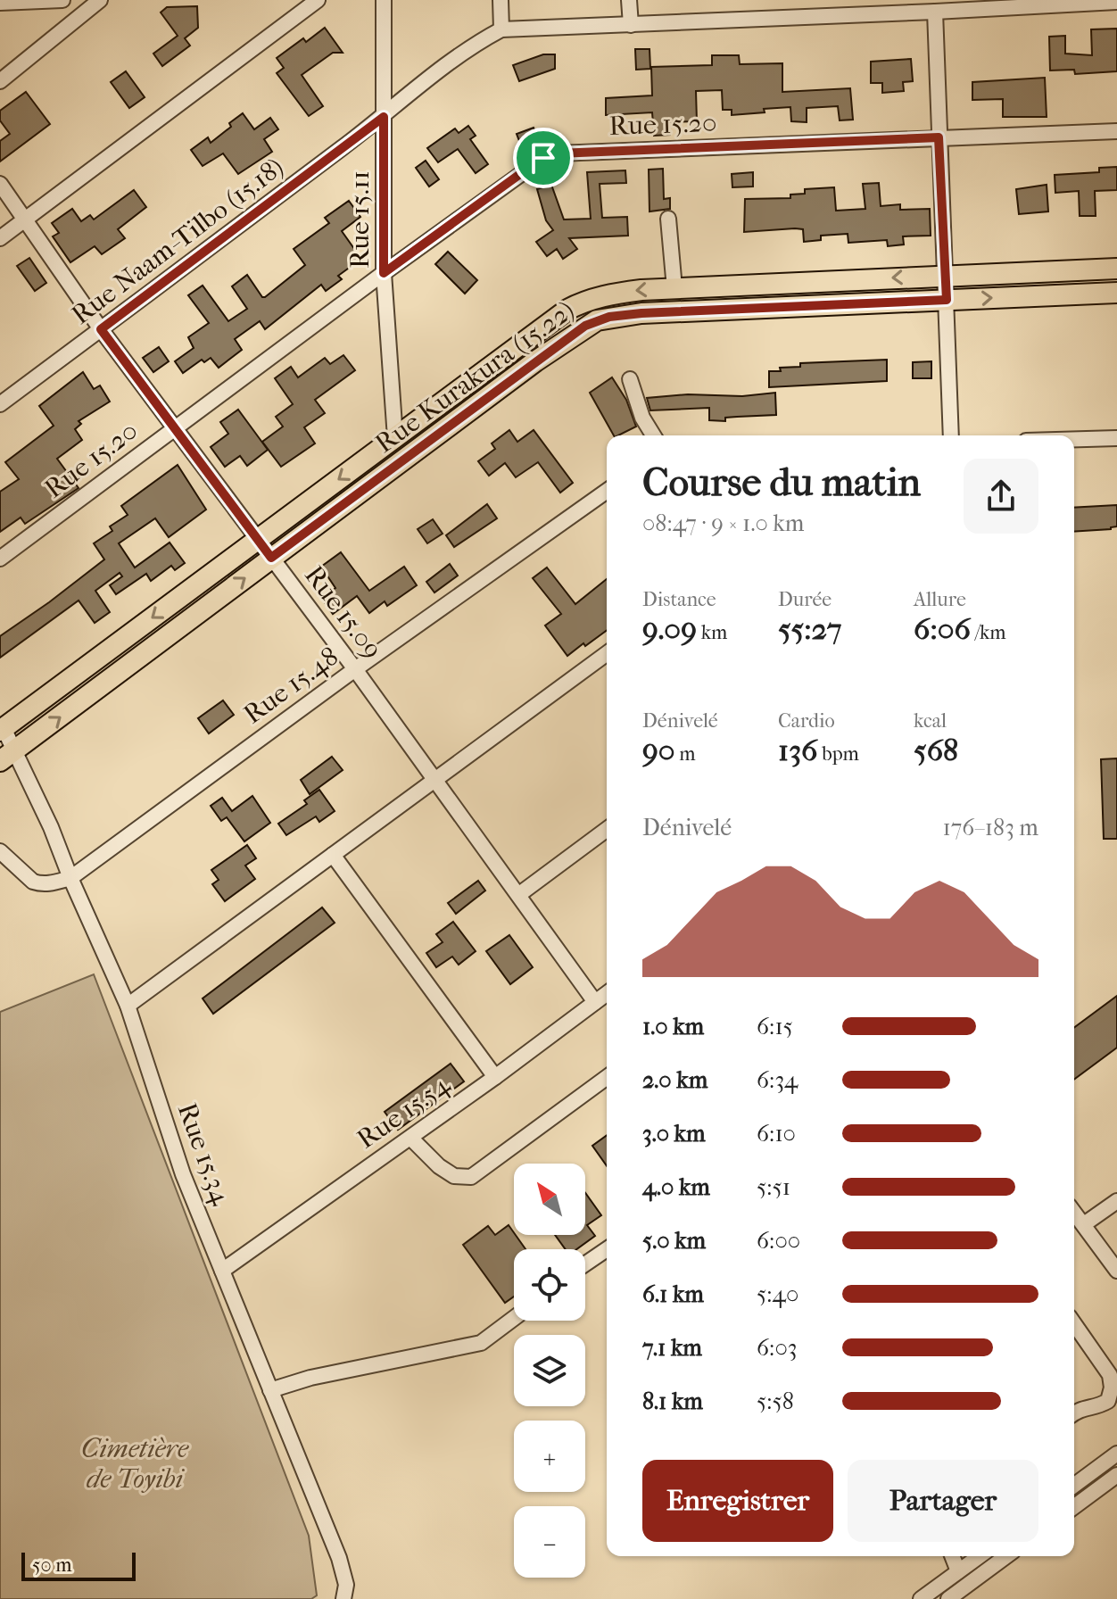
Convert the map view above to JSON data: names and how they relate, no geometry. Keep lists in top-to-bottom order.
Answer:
{
  "streets": {
    "main road": ["Rue Kurakura (15.22)"],
    "street": [
      "Rue 15.20",
      "Rue 15.11",
      "Rue Naam-Tilbo (15.18)",
      "Rue 15.09",
      "Rue 15.48",
      "Rue 15.54",
      "Rue 15.34"
    ]
  },
  "crossings": [
    ["Rue 15.20", "Rue 15.11"],
    ["Rue 15.20", "Rue 15.09"],
    ["Rue 15.11", "Rue Naam-Tilbo (15.18)"],
    ["Rue 15.11", "Rue Kurakura (15.22)"],
    ["Rue Naam-Tilbo (15.18)", "Rue 15.09"],
    ["Rue Kurakura (15.22)", "Rue 15.09"],
    ["Rue Kurakura (15.22)", "Rue 15.34"],
    ["Rue 15.09", "Rue 15.48"],
    ["Rue 15.09", "Rue 15.54"],
    ["Rue 15.48", "Rue 15.34"],
    ["Rue 15.54", "Rue 15.34"]
  ],
  "parks": ["Cimetière de Toyibi"],
  "scale_bar": "50 m",
  "north": "top left",
  "page": {
    "heading": ["Course du matin", "08:47 · 9 × 1.0 km"],
    "stats": [
      ["Distance", "9.09 km"],
      ["Durée", "55:27"],
      ["Allure", "6:06 /km"],
      ["Dénivelé", "90 m"],
      ["Cardio", "136 bpm"],
      ["kcal", "568"]
    ],
    "chart": ["Dénivelé", "176–183 m"],
    "list": [
      {
        "name": "1.0 km",
        "note": "6:15"
      },
      {
        "name": "2.0 km",
        "note": "6:34"
      },
      {
        "name": "3.0 km",
        "note": "6:10"
      },
      {
        "name": "4.0 km",
        "note": "5:51"
      },
      {
        "name": "5.0 km",
        "note": "6:00"
      },
      {
        "name": "6.1 km",
        "note": "5:40"
      },
      {
        "name": "7.1 km",
        "note": "6:03"
      },
      {
        "name": "8.1 km",
        "note": "5:58"
      }
    ],
    "map_buttons": ["+", "−"],
    "buttons": ["Enregistrer", "Partager"],
    "scale": "50 m"
  }
}
